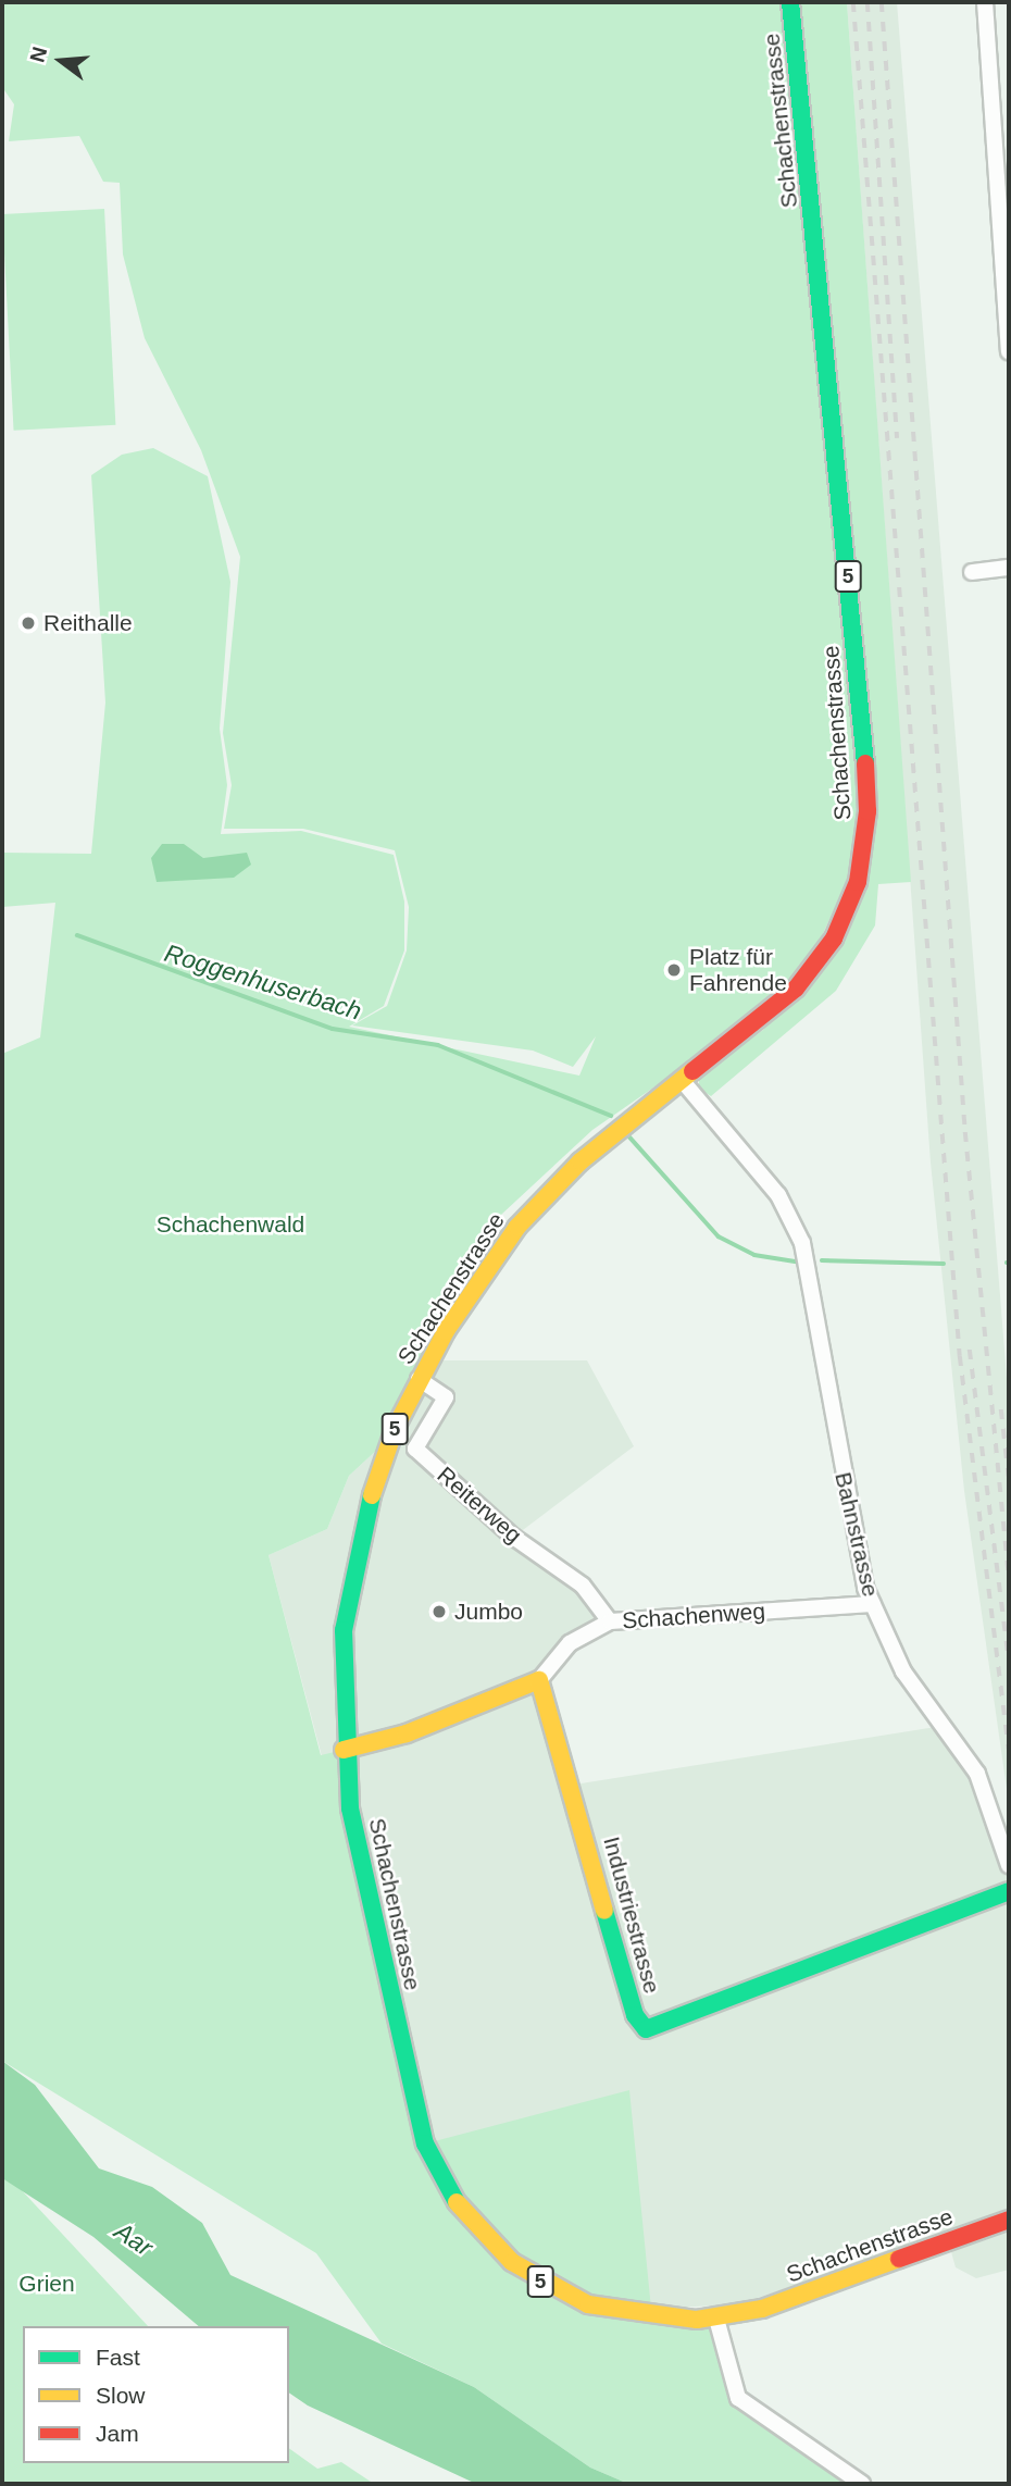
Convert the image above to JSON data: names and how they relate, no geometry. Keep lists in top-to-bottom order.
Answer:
{
  "streets": {
    "main road": ["Schachenstrasse", "5", "Industriestrasse"],
    "street": ["Reiterweg", "Bahnstrasse", "Schachenweg"]
  },
  "crossings": [
    ["Schachenstrasse", "Reiterweg"],
    ["Schachenstrasse", "Bahnstrasse"],
    ["Reiterweg", "Schachenweg"],
    ["Bahnstrasse", "Schachenweg"],
    ["Schachenweg", "Industriestrasse"]
  ],
  "water": ["Roggenhuserbach", "Aar"],
  "parks": ["Schachenwald", "Grien"],
  "places": ["Reithalle", "Platz für Fahrende", "Jumbo"],
  "legend": ["Fast", "Slow", "Jam"],
  "north": "left"
}
